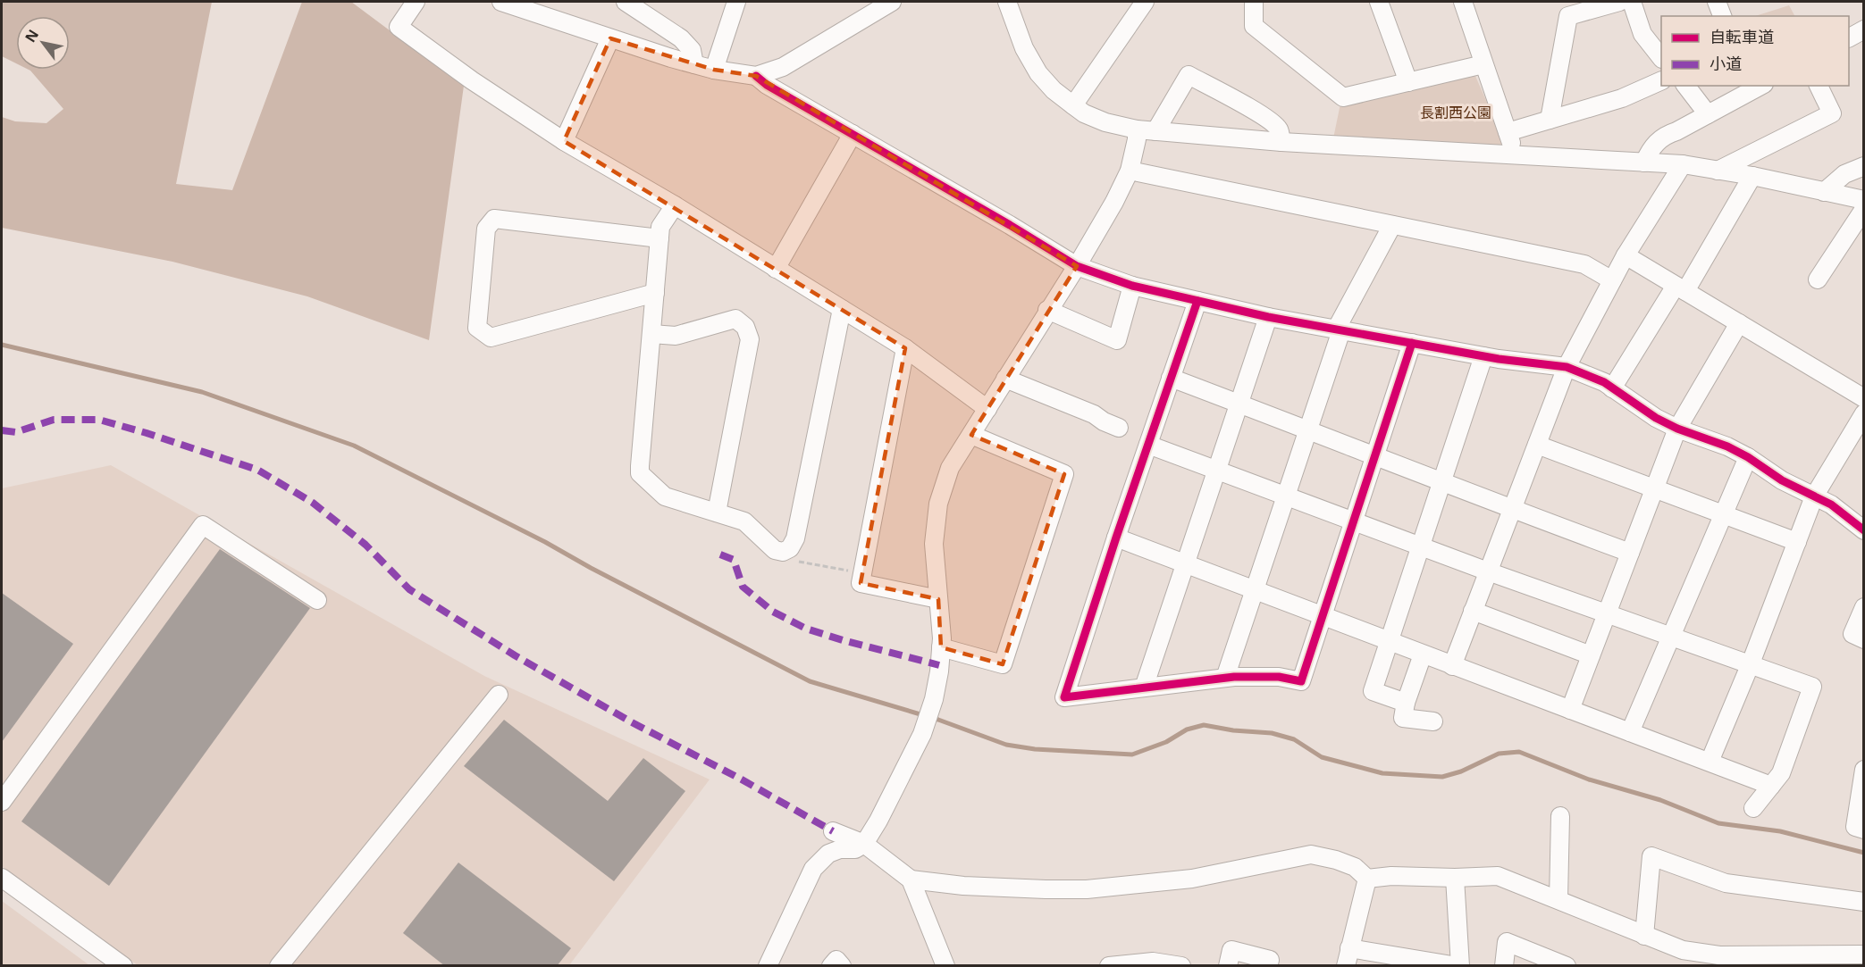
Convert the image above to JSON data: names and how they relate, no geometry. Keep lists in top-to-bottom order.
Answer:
{
  "parks": ["長割西公園"],
  "legend": ["自転車道", "小道"],
  "north": "top left"
}
